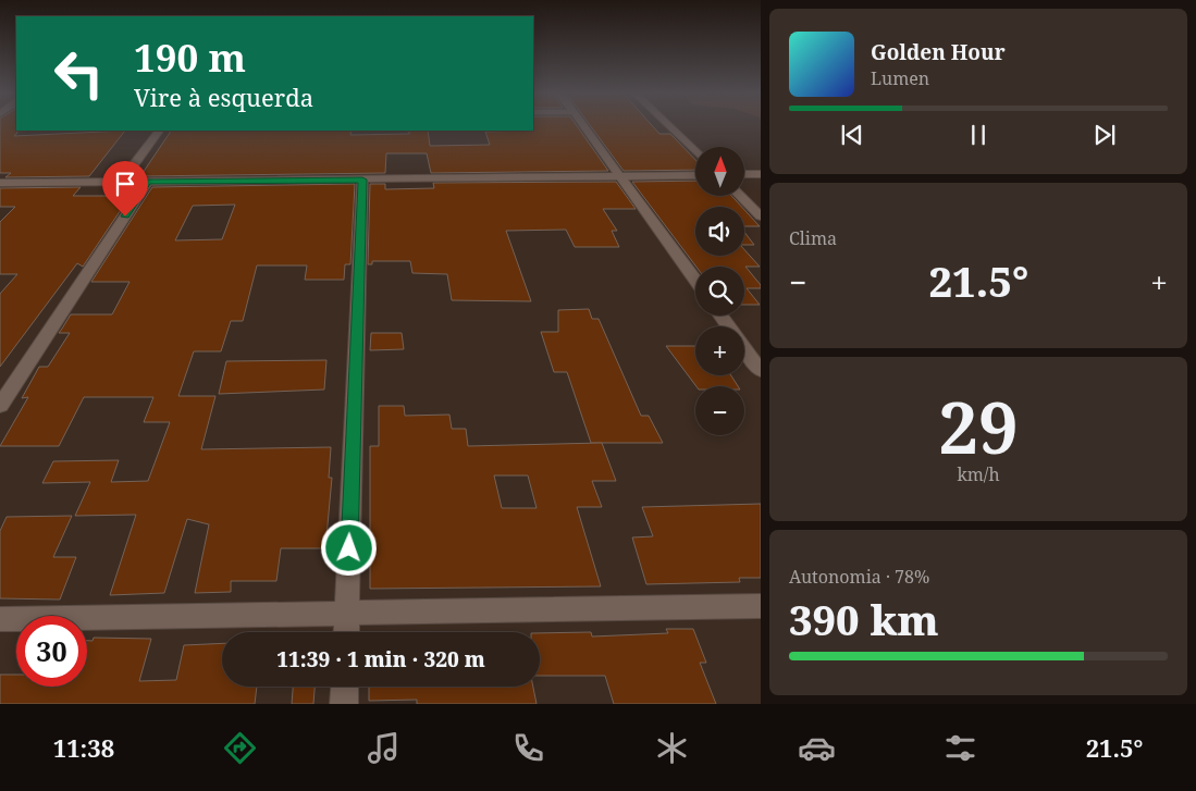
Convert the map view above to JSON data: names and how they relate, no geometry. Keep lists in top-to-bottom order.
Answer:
{
  "north": "top",
  "page": {
    "turn": ["190 m", "Vire à esquerda"],
    "song": ["Golden Hour", "Lumen"],
    "map_buttons": ["+", "−"],
    "tile": [
      "Clima",
      ["29", "km/h"],
      ["Autonomia · 78%", "390 km"]
    ],
    "heat": ["−", "21.5°", "+"],
    "limit": "30",
    "trip": "11:39 · 1 min · 320 m",
    "tabs": ["11:38", "21.5°"]
  }
}
